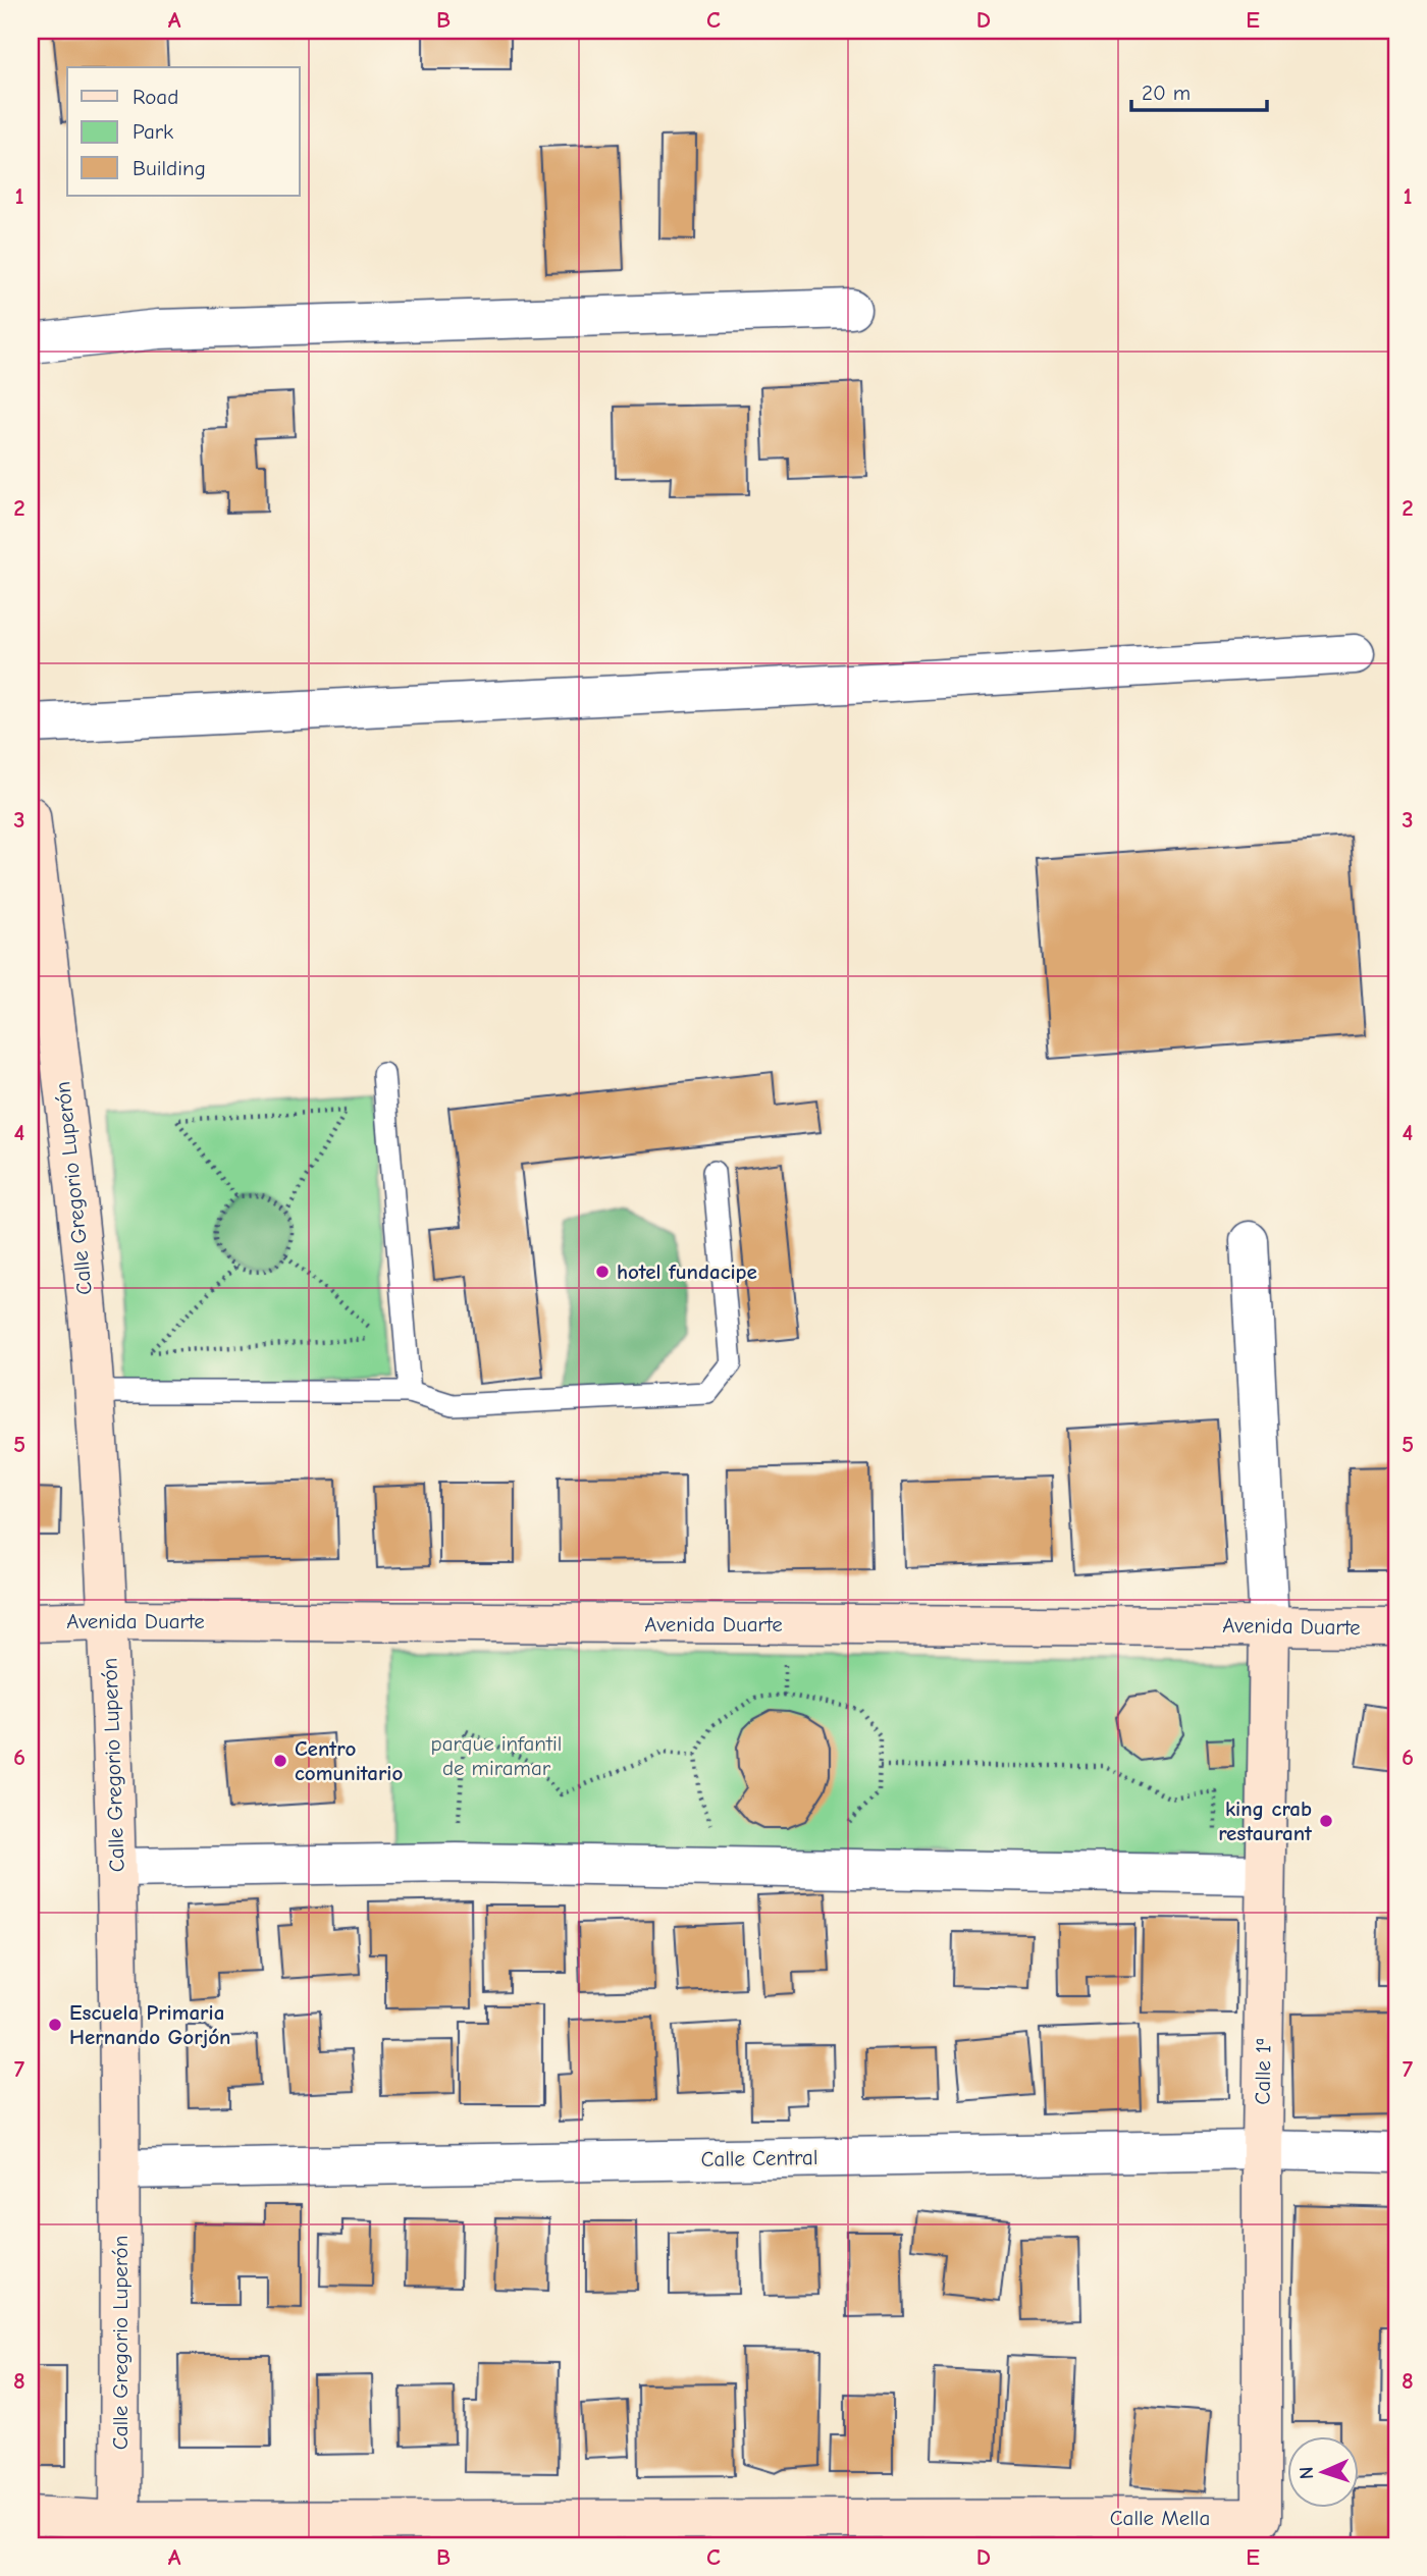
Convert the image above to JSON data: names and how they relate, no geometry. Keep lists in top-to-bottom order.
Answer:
{
  "streets": {
    "street": [
      "Calle Gregorio Luperón",
      "Avenida Duarte",
      "Calle 1ª",
      "Calle Central",
      "Calle Mella"
    ]
  },
  "crossings": [
    ["Calle Gregorio Luperón", "Avenida Duarte"],
    ["Calle Gregorio Luperón", "Calle Central"],
    ["Calle Gregorio Luperón", "Calle Mella"],
    ["Avenida Duarte", "Calle 1ª"],
    ["Calle 1ª", "Calle Central"],
    ["Calle 1ª", "Calle Mella"]
  ],
  "parks": ["parque infantil de miramar"],
  "places": [
    "hotel fundacipe",
    "Centro comunitario",
    "king crab restaurant",
    "Escuela Primaria Hernando Gorjón"
  ],
  "legend": ["Road", "Park", "Building"],
  "scale_bar": "20 m",
  "north": "left",
  "grid": {
    "columns": [
      "A",
      "B",
      "C",
      "D",
      "E"
    ],
    "rows": [
      "1",
      "2",
      "3",
      "4",
      "5",
      "6",
      "7",
      "8"
    ]
  }
}
